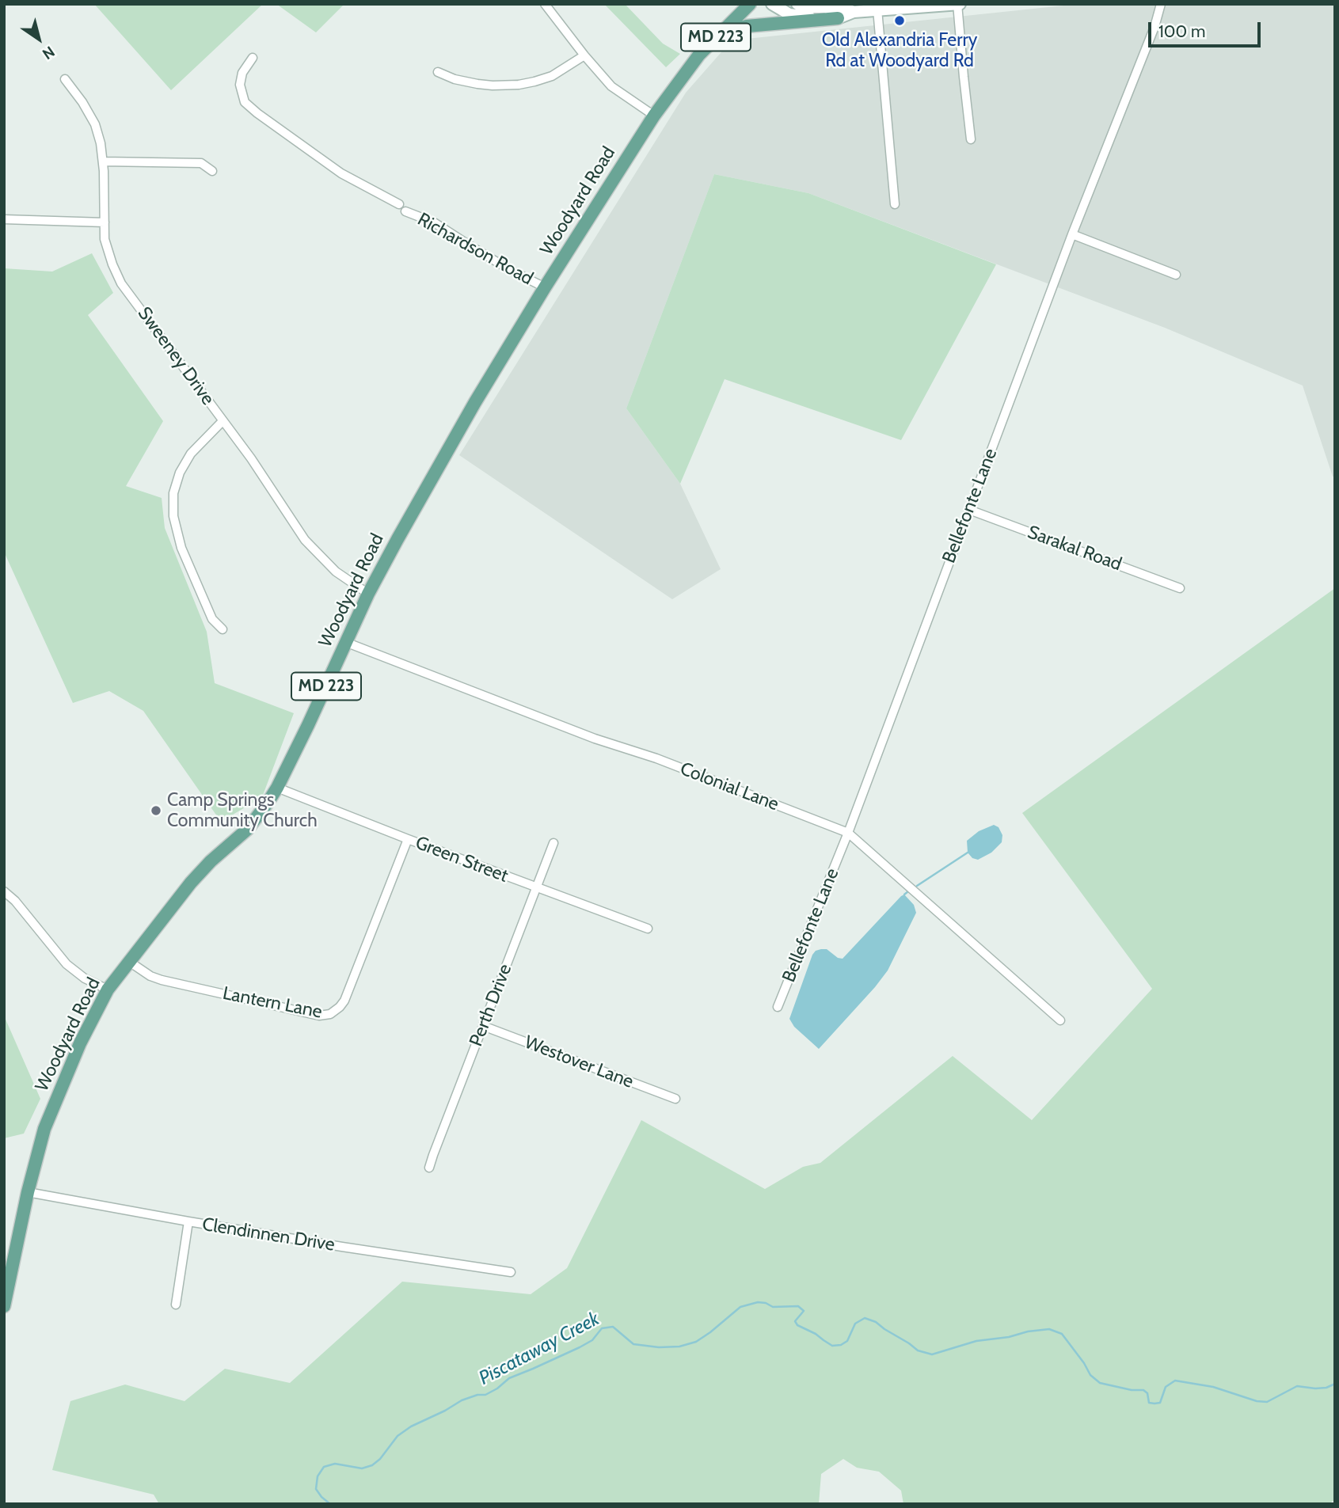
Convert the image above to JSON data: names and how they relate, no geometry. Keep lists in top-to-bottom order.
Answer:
{
  "streets": {
    "main road": ["MD 223", "Woodyard Road"],
    "street": [
      "Richardson Road",
      "Sweeney Drive",
      "Bellefonte Lane",
      "Sarakal Road",
      "Colonial Lane",
      "Green Street",
      "Lantern Lane",
      "Perth Drive",
      "Westover Lane",
      "Clendinnen Drive"
    ]
  },
  "crossings": [
    ["Woodyard Road", "Richardson Road"],
    ["Woodyard Road", "Sweeney Drive"],
    ["Woodyard Road", "Colonial Lane"],
    ["Woodyard Road", "Green Street"],
    ["Woodyard Road", "Lantern Lane"],
    ["Woodyard Road", "Clendinnen Drive"],
    ["Bellefonte Lane", "Sarakal Road"],
    ["Bellefonte Lane", "Colonial Lane"],
    ["Green Street", "Lantern Lane"],
    ["Green Street", "Perth Drive"],
    ["Perth Drive", "Westover Lane"]
  ],
  "water": ["Piscataway Creek"],
  "places": ["Old Alexandria Ferry Rd at Woodyard Rd", "Camp Springs Community Church"],
  "scale_bar": "100 m",
  "north": "bottom right"
}
